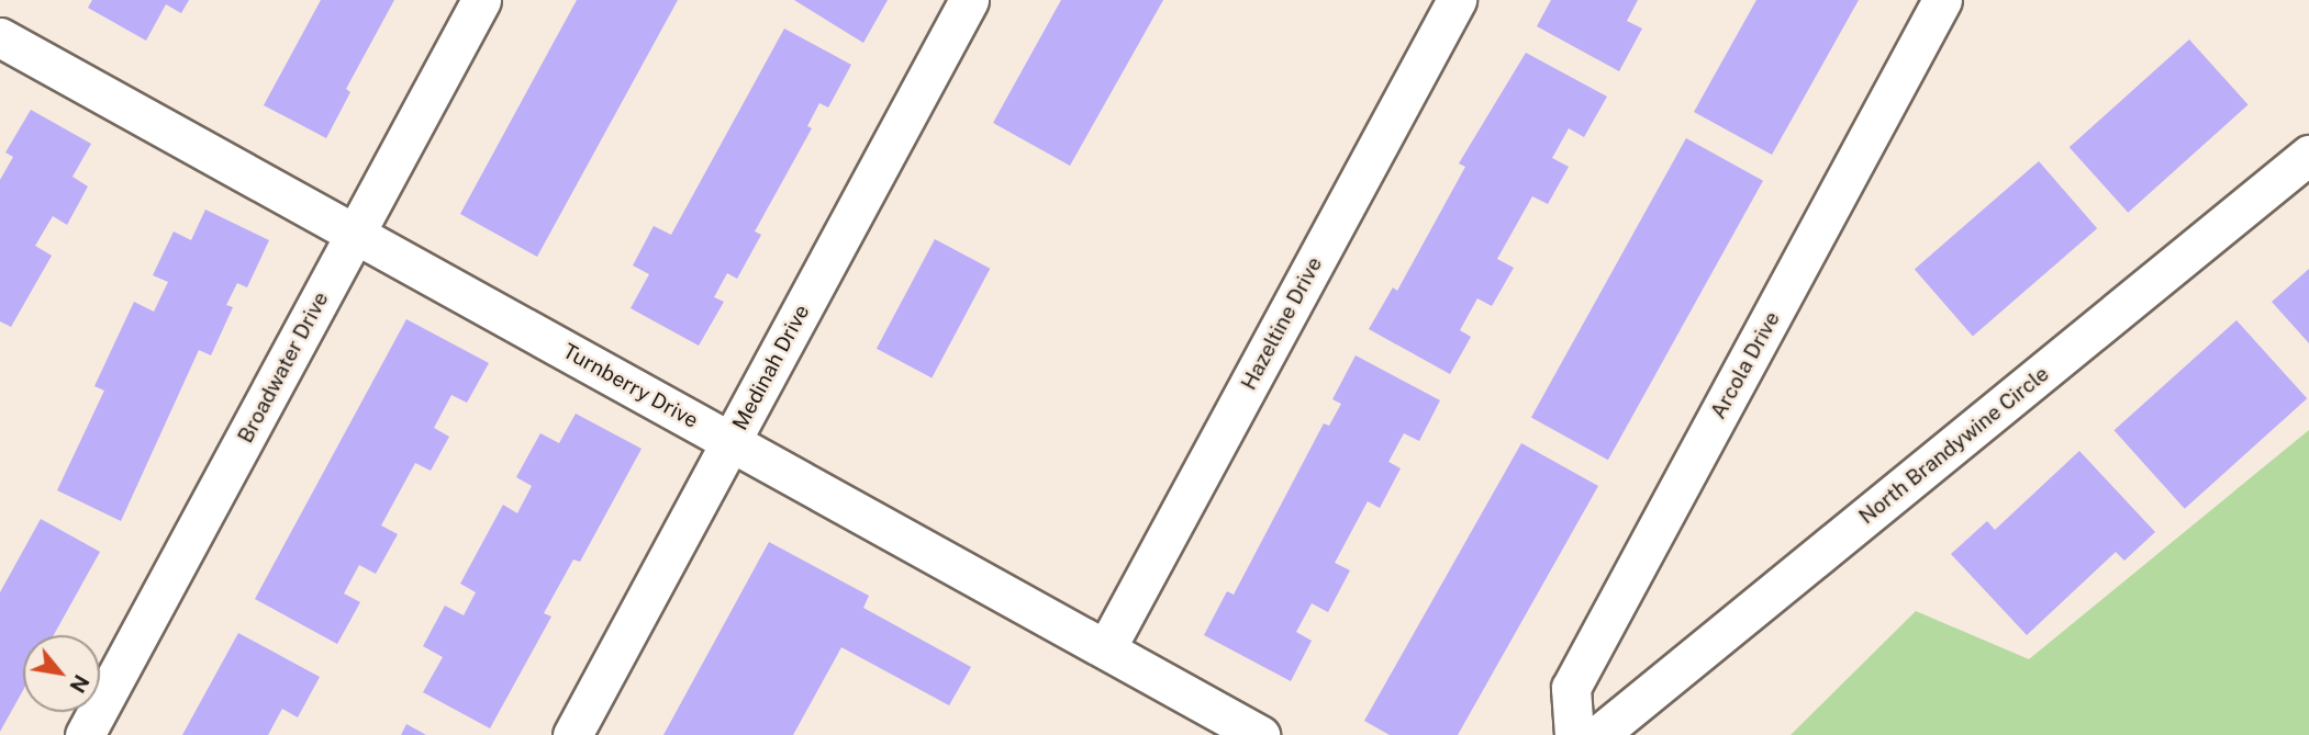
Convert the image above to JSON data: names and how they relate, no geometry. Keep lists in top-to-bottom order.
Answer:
{
  "streets": {
    "street": [
      "Hazeltine Drive",
      "Arcola Drive",
      "Broadwater Drive",
      "Medinah Drive",
      "Turnberry Drive",
      "North Brandywine Circle"
    ]
  },
  "crossings": [
    ["Hazeltine Drive", "Turnberry Drive"],
    ["Broadwater Drive", "Turnberry Drive"],
    ["Medinah Drive", "Turnberry Drive"]
  ],
  "north": "bottom right"
}
